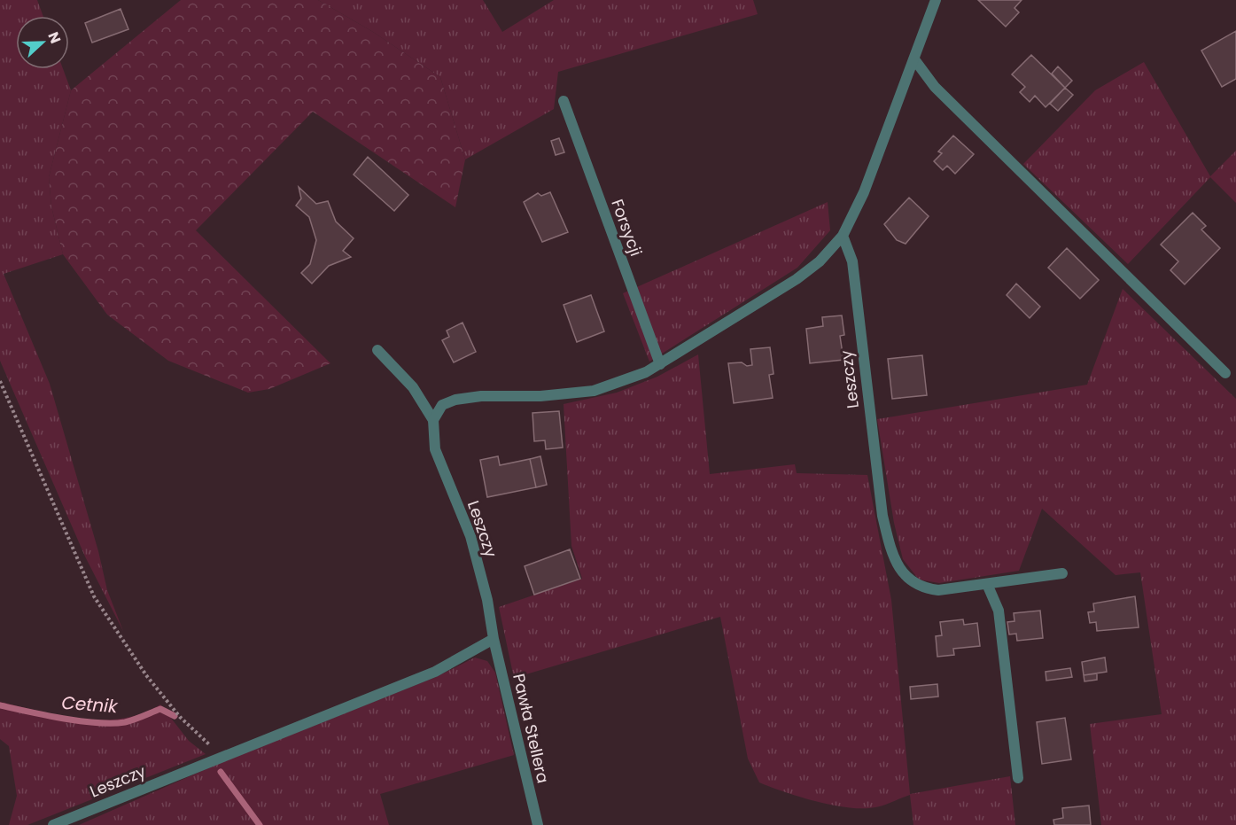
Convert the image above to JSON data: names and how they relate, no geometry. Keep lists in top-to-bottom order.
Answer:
{
  "streets": {
    "street": ["Forsycji", "Leszczy", "Pawła Stellera"]
  },
  "crossings": [
    ["Leszczy", "Pawła Stellera"]
  ],
  "water": ["Cetnik"],
  "north": "right"
}
